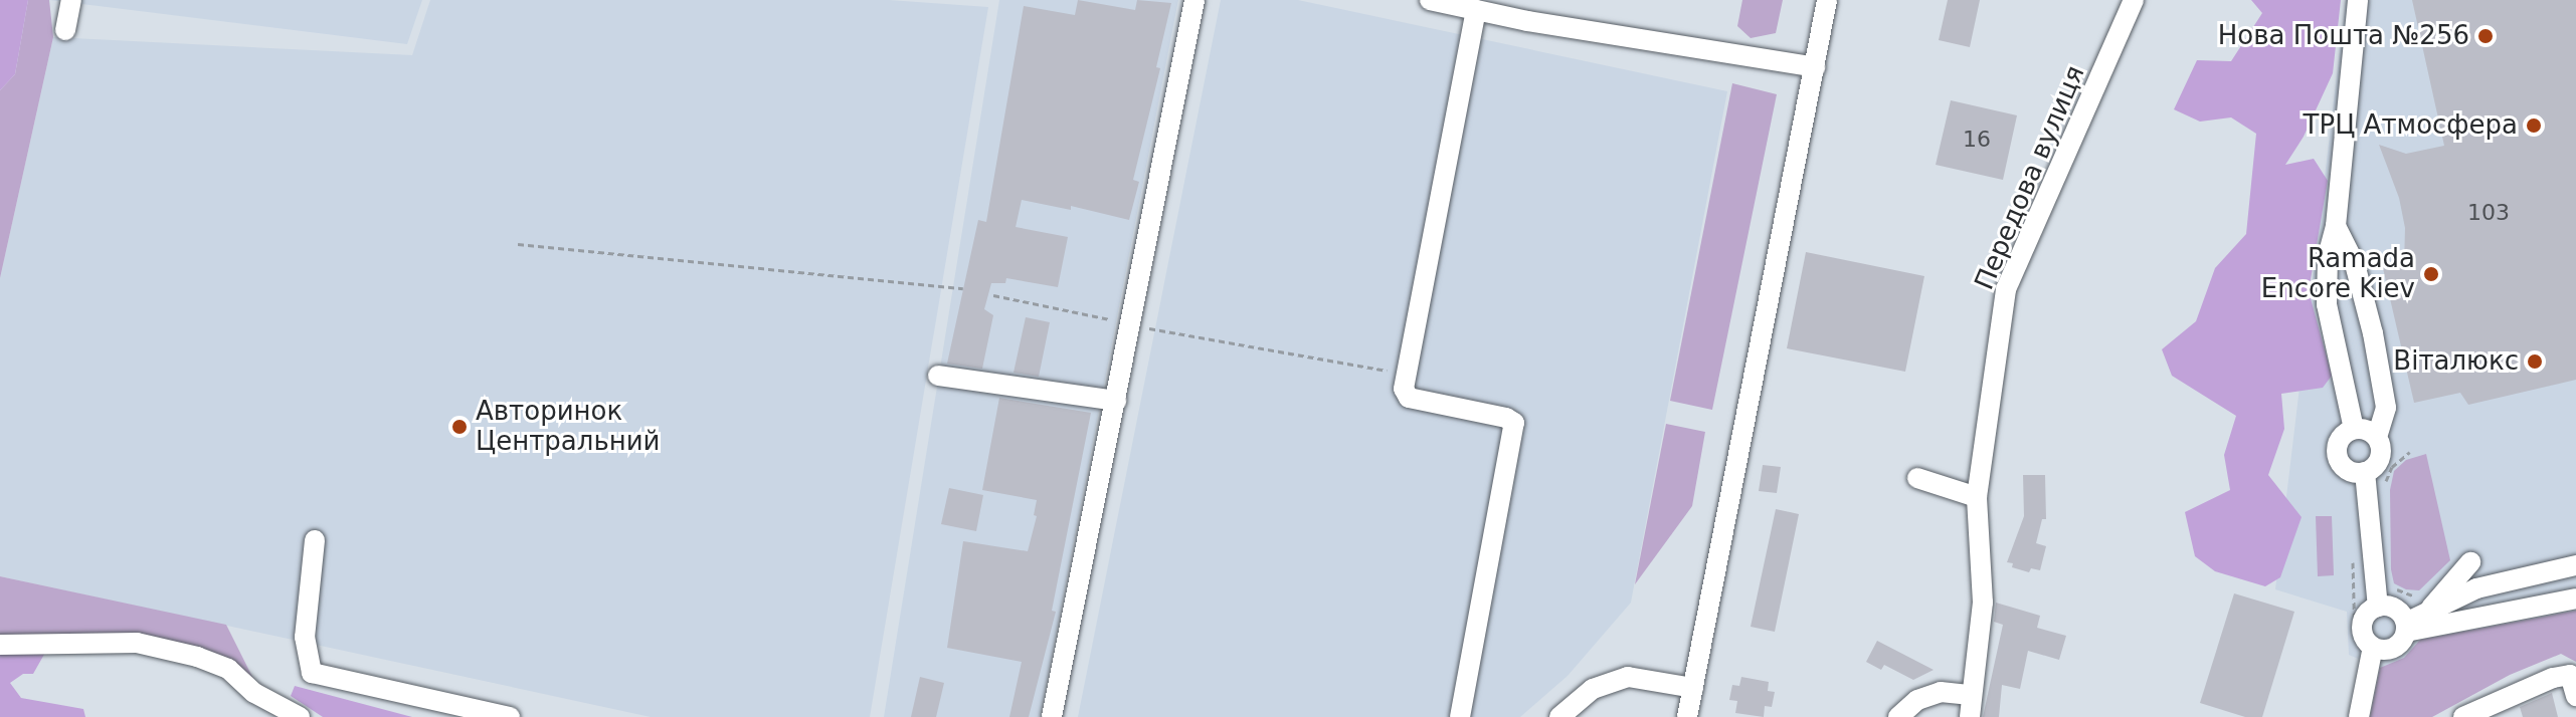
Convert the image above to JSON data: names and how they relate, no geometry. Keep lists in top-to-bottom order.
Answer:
{
  "streets": {
    "street": ["Передова вулиця"]
  },
  "places": [
    "Нова Пошта №256",
    "ТРЦ Атмосфера",
    "Ramada Encore Kiev",
    "Віталюкс",
    "Авторинок Центральний"
  ],
  "house_numbers": ["16", "103"]
}
